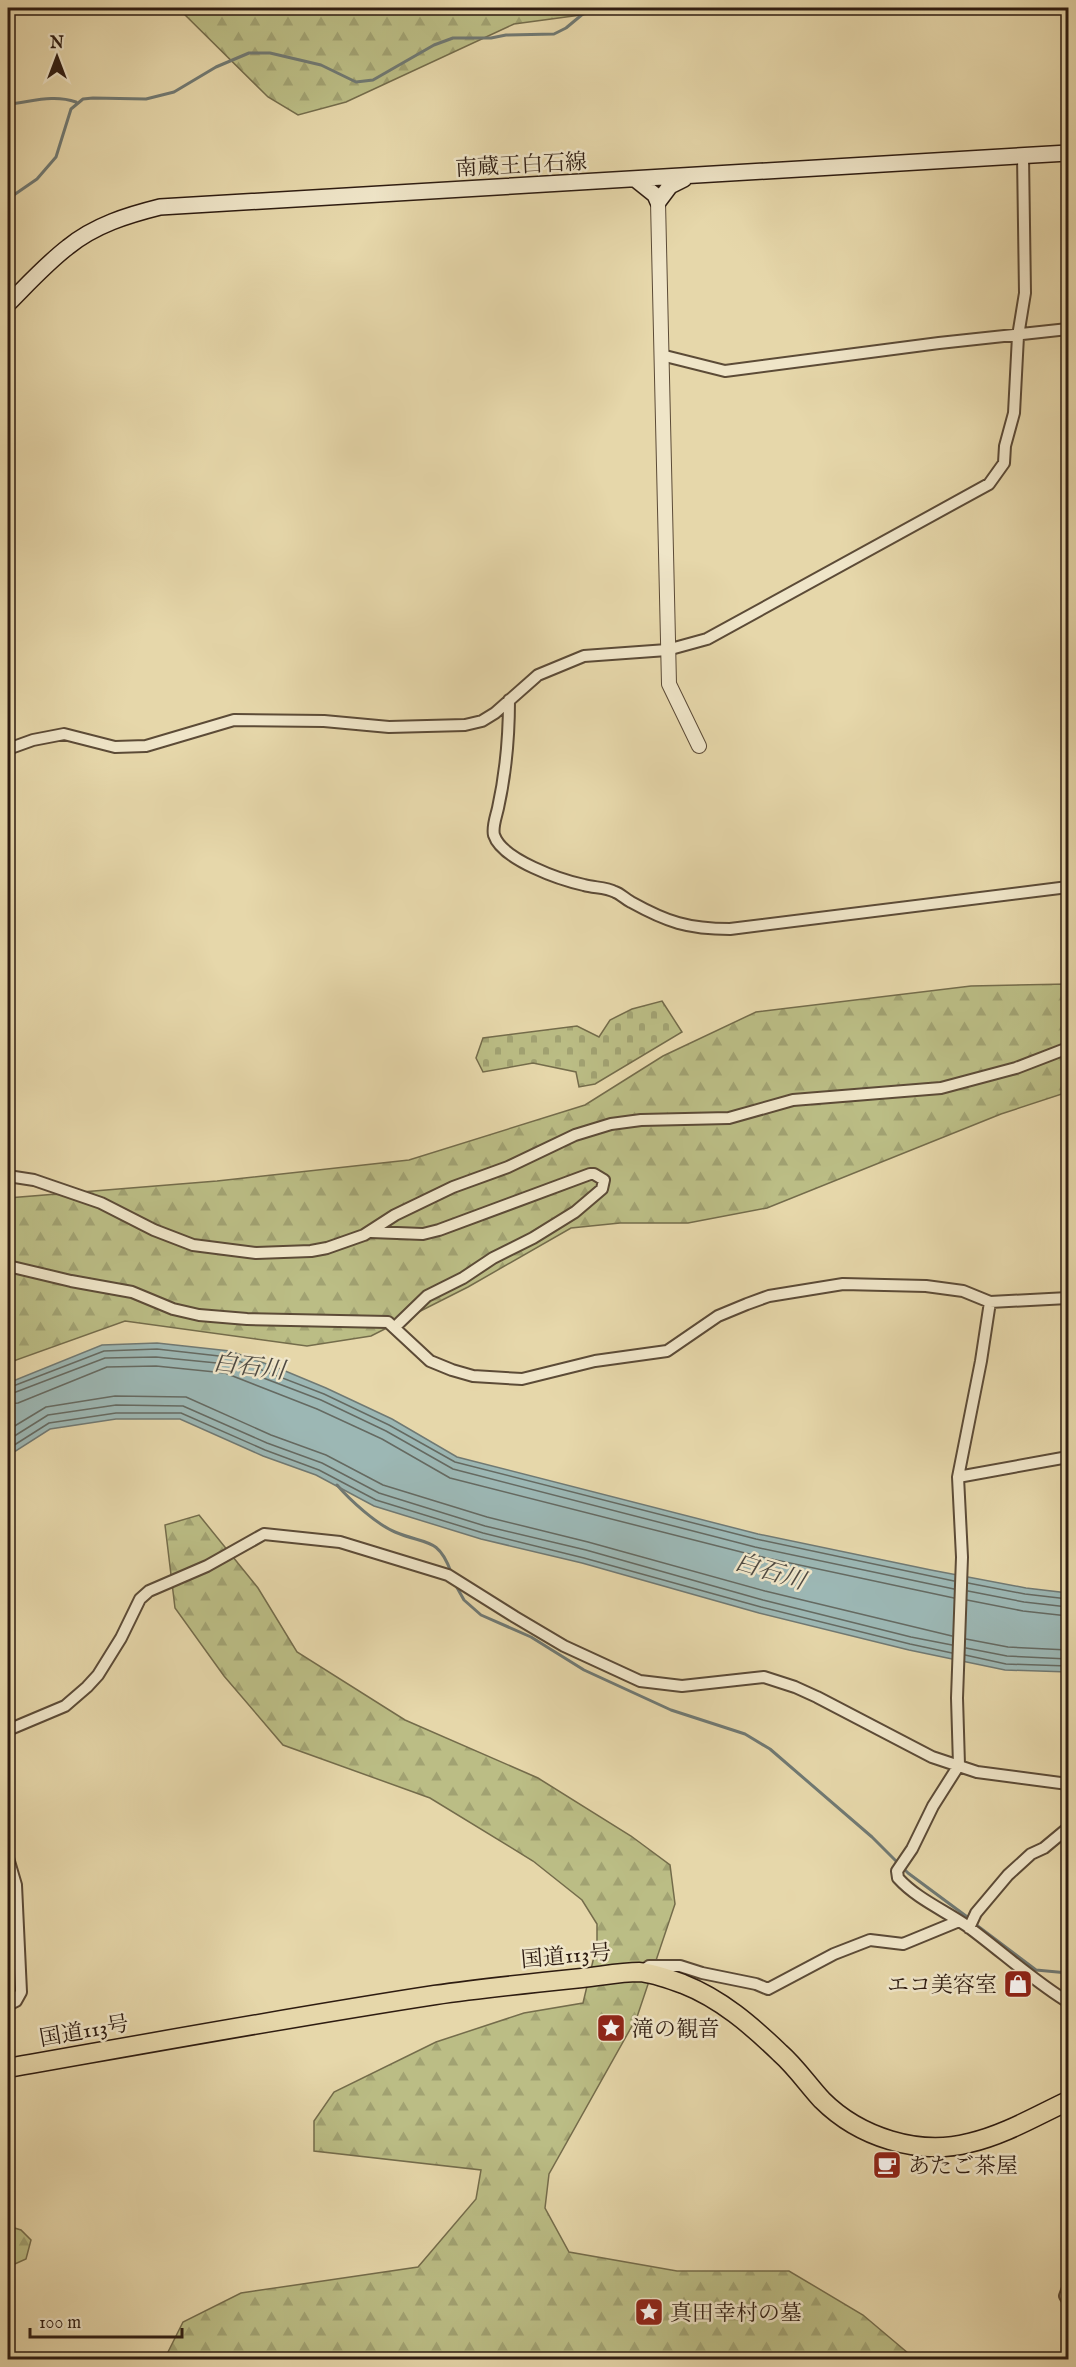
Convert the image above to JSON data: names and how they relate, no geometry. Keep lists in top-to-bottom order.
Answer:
{
  "streets": {
    "highway": ["国道113号"],
    "main road": ["南蔵王白石線"]
  },
  "water": ["白石川"],
  "places": {
    "shop": ["エコ美容室"],
    "place": ["滝の観音", "真田幸村の墓"],
    "cafe": ["あたご茶屋"]
  },
  "scale_bar": "100 m",
  "north": "top"
}
